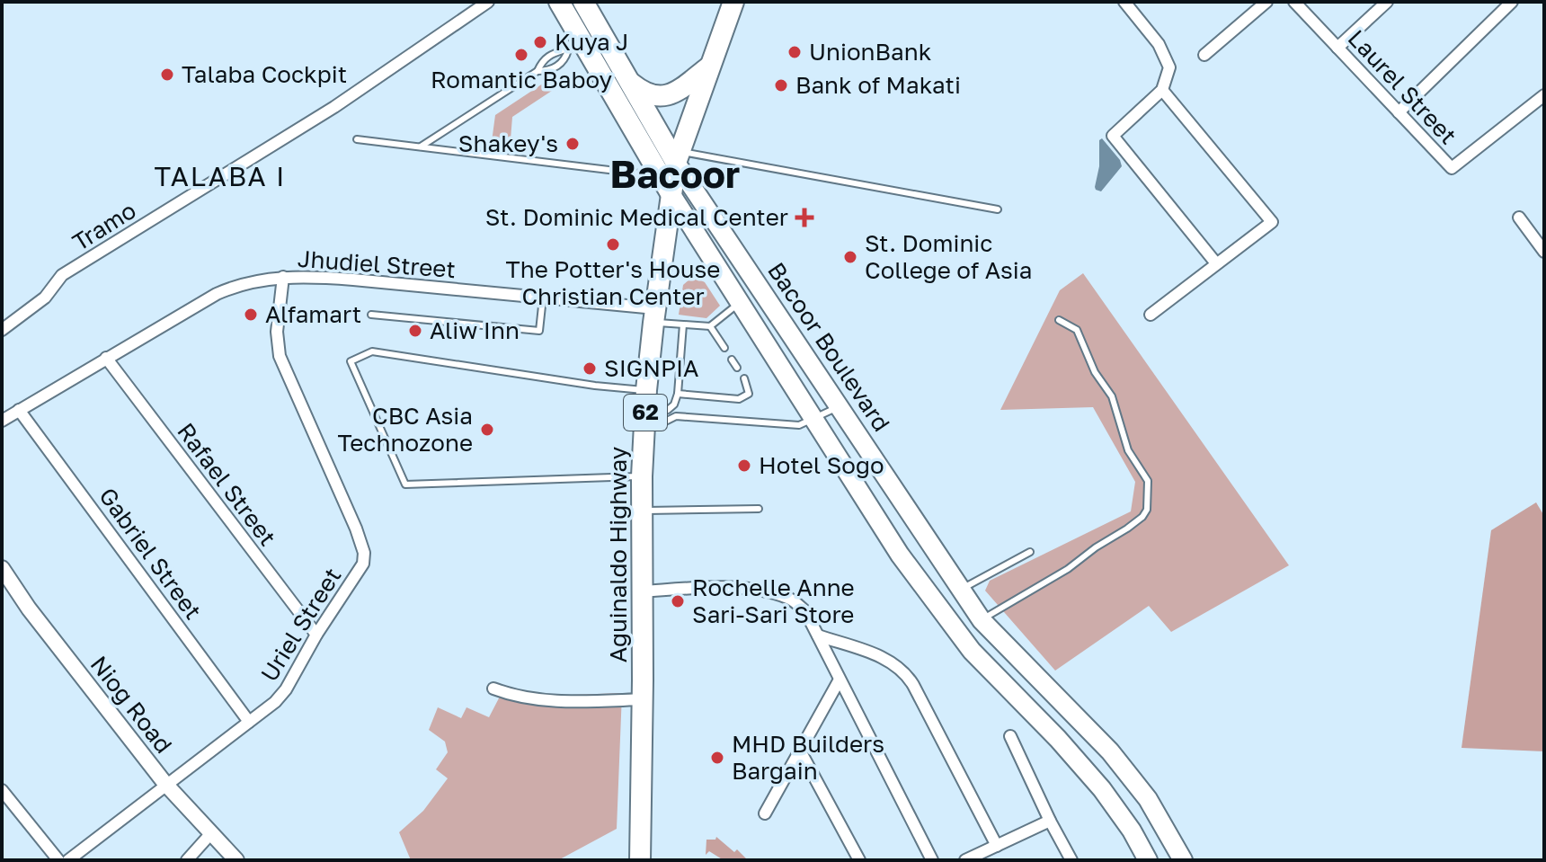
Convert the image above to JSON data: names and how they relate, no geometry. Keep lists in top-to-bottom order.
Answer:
{
  "streets": {
    "highway": ["62", "Aguinaldo Highway"],
    "main road": ["Bacoor Boulevard"],
    "street": [
      "Laurel Street",
      "Tramo",
      "Jhudiel Street",
      "Rafael Street",
      "Gabriel Street",
      "Uriel Street",
      "Niog Road"
    ]
  },
  "crossings": [
    ["Jhudiel Street", "Rafael Street"],
    ["Jhudiel Street", "Gabriel Street"],
    ["Jhudiel Street", "Aguinaldo Highway"],
    ["Jhudiel Street", "Uriel Street"],
    ["Bacoor Boulevard", "Aguinaldo Highway"],
    ["Rafael Street", "Uriel Street"],
    ["Gabriel Street", "Uriel Street"],
    ["Uriel Street", "Niog Road"]
  ],
  "districts": ["Bacoor", "TALABA I"],
  "places": {
    "other": [
      "Kuya J",
      "UnionBank",
      "Romantic Baboy",
      "Talaba Cockpit",
      "Bank of Makati",
      "Shakey's",
      "The Potter's House Christian Center",
      "St. Dominic College of Asia",
      "Alfamart",
      "Aliw Inn",
      "SIGNPIA",
      "CBC Asia Technozone",
      "Hotel Sogo",
      "Rochelle Anne Sari-Sari Store",
      "MHD Builders Bargain"
    ],
    "health": ["St. Dominic Medical Center"]
  }
}
